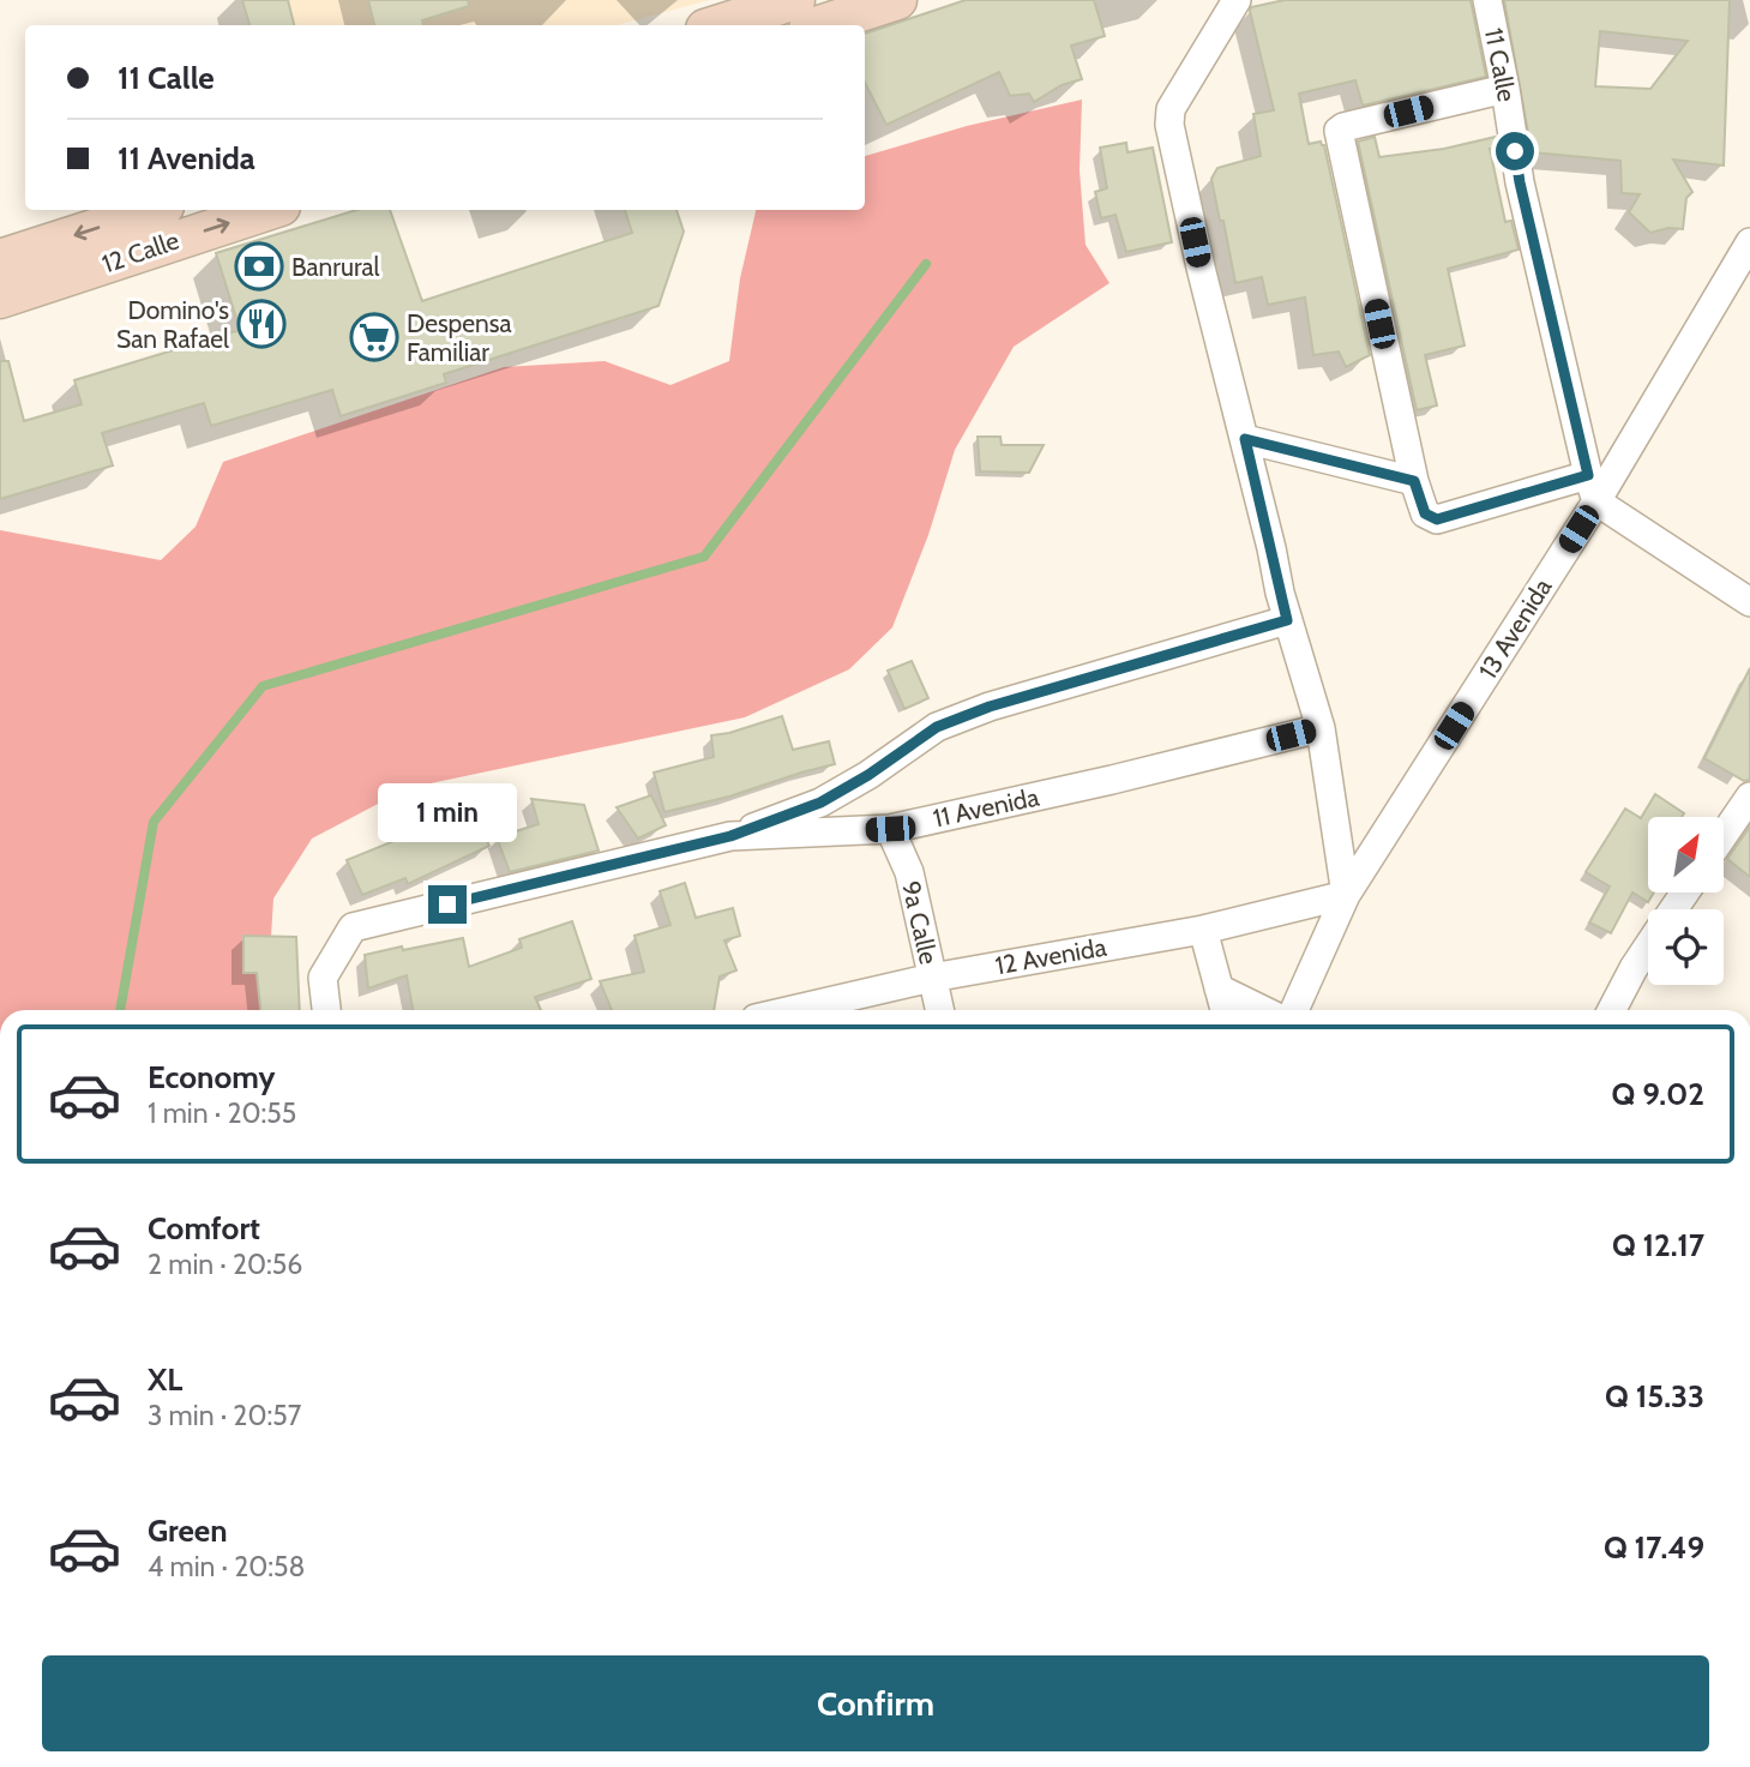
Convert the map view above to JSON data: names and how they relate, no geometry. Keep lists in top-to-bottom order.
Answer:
{
  "streets": {
    "main road": ["12 Calle"],
    "street": [
      "11 Calle",
      "13 Avenida",
      "11 Avenida",
      "9a Calle",
      "12 Avenida"
    ]
  },
  "crossings": [
    ["11 Calle", "13 Avenida"],
    ["13 Avenida", "12 Avenida"],
    ["11 Avenida", "9a Calle"],
    ["9a Calle", "12 Avenida"]
  ],
  "places": {
    "bank": ["Banrural"],
    "restaurant": ["Domino's San Rafael"],
    "supermarket": ["Despensa Familiar"]
  },
  "north": "top right",
  "page": {
    "banner": ["11 Calle", "11 Avenida"],
    "bubble": "1 min",
    "list": [
      {
        "name": "Economy",
        "note": "1 min · 20:55",
        "value": "Q 9.02"
      },
      {
        "name": "Comfort",
        "note": "2 min · 20:56",
        "value": "Q 12.17"
      },
      {
        "name": "XL",
        "note": "3 min · 20:57",
        "value": "Q 15.33"
      },
      {
        "name": "Green",
        "note": "4 min · 20:58",
        "value": "Q 17.49"
      }
    ],
    "buttons": "Confirm"
  }
}
